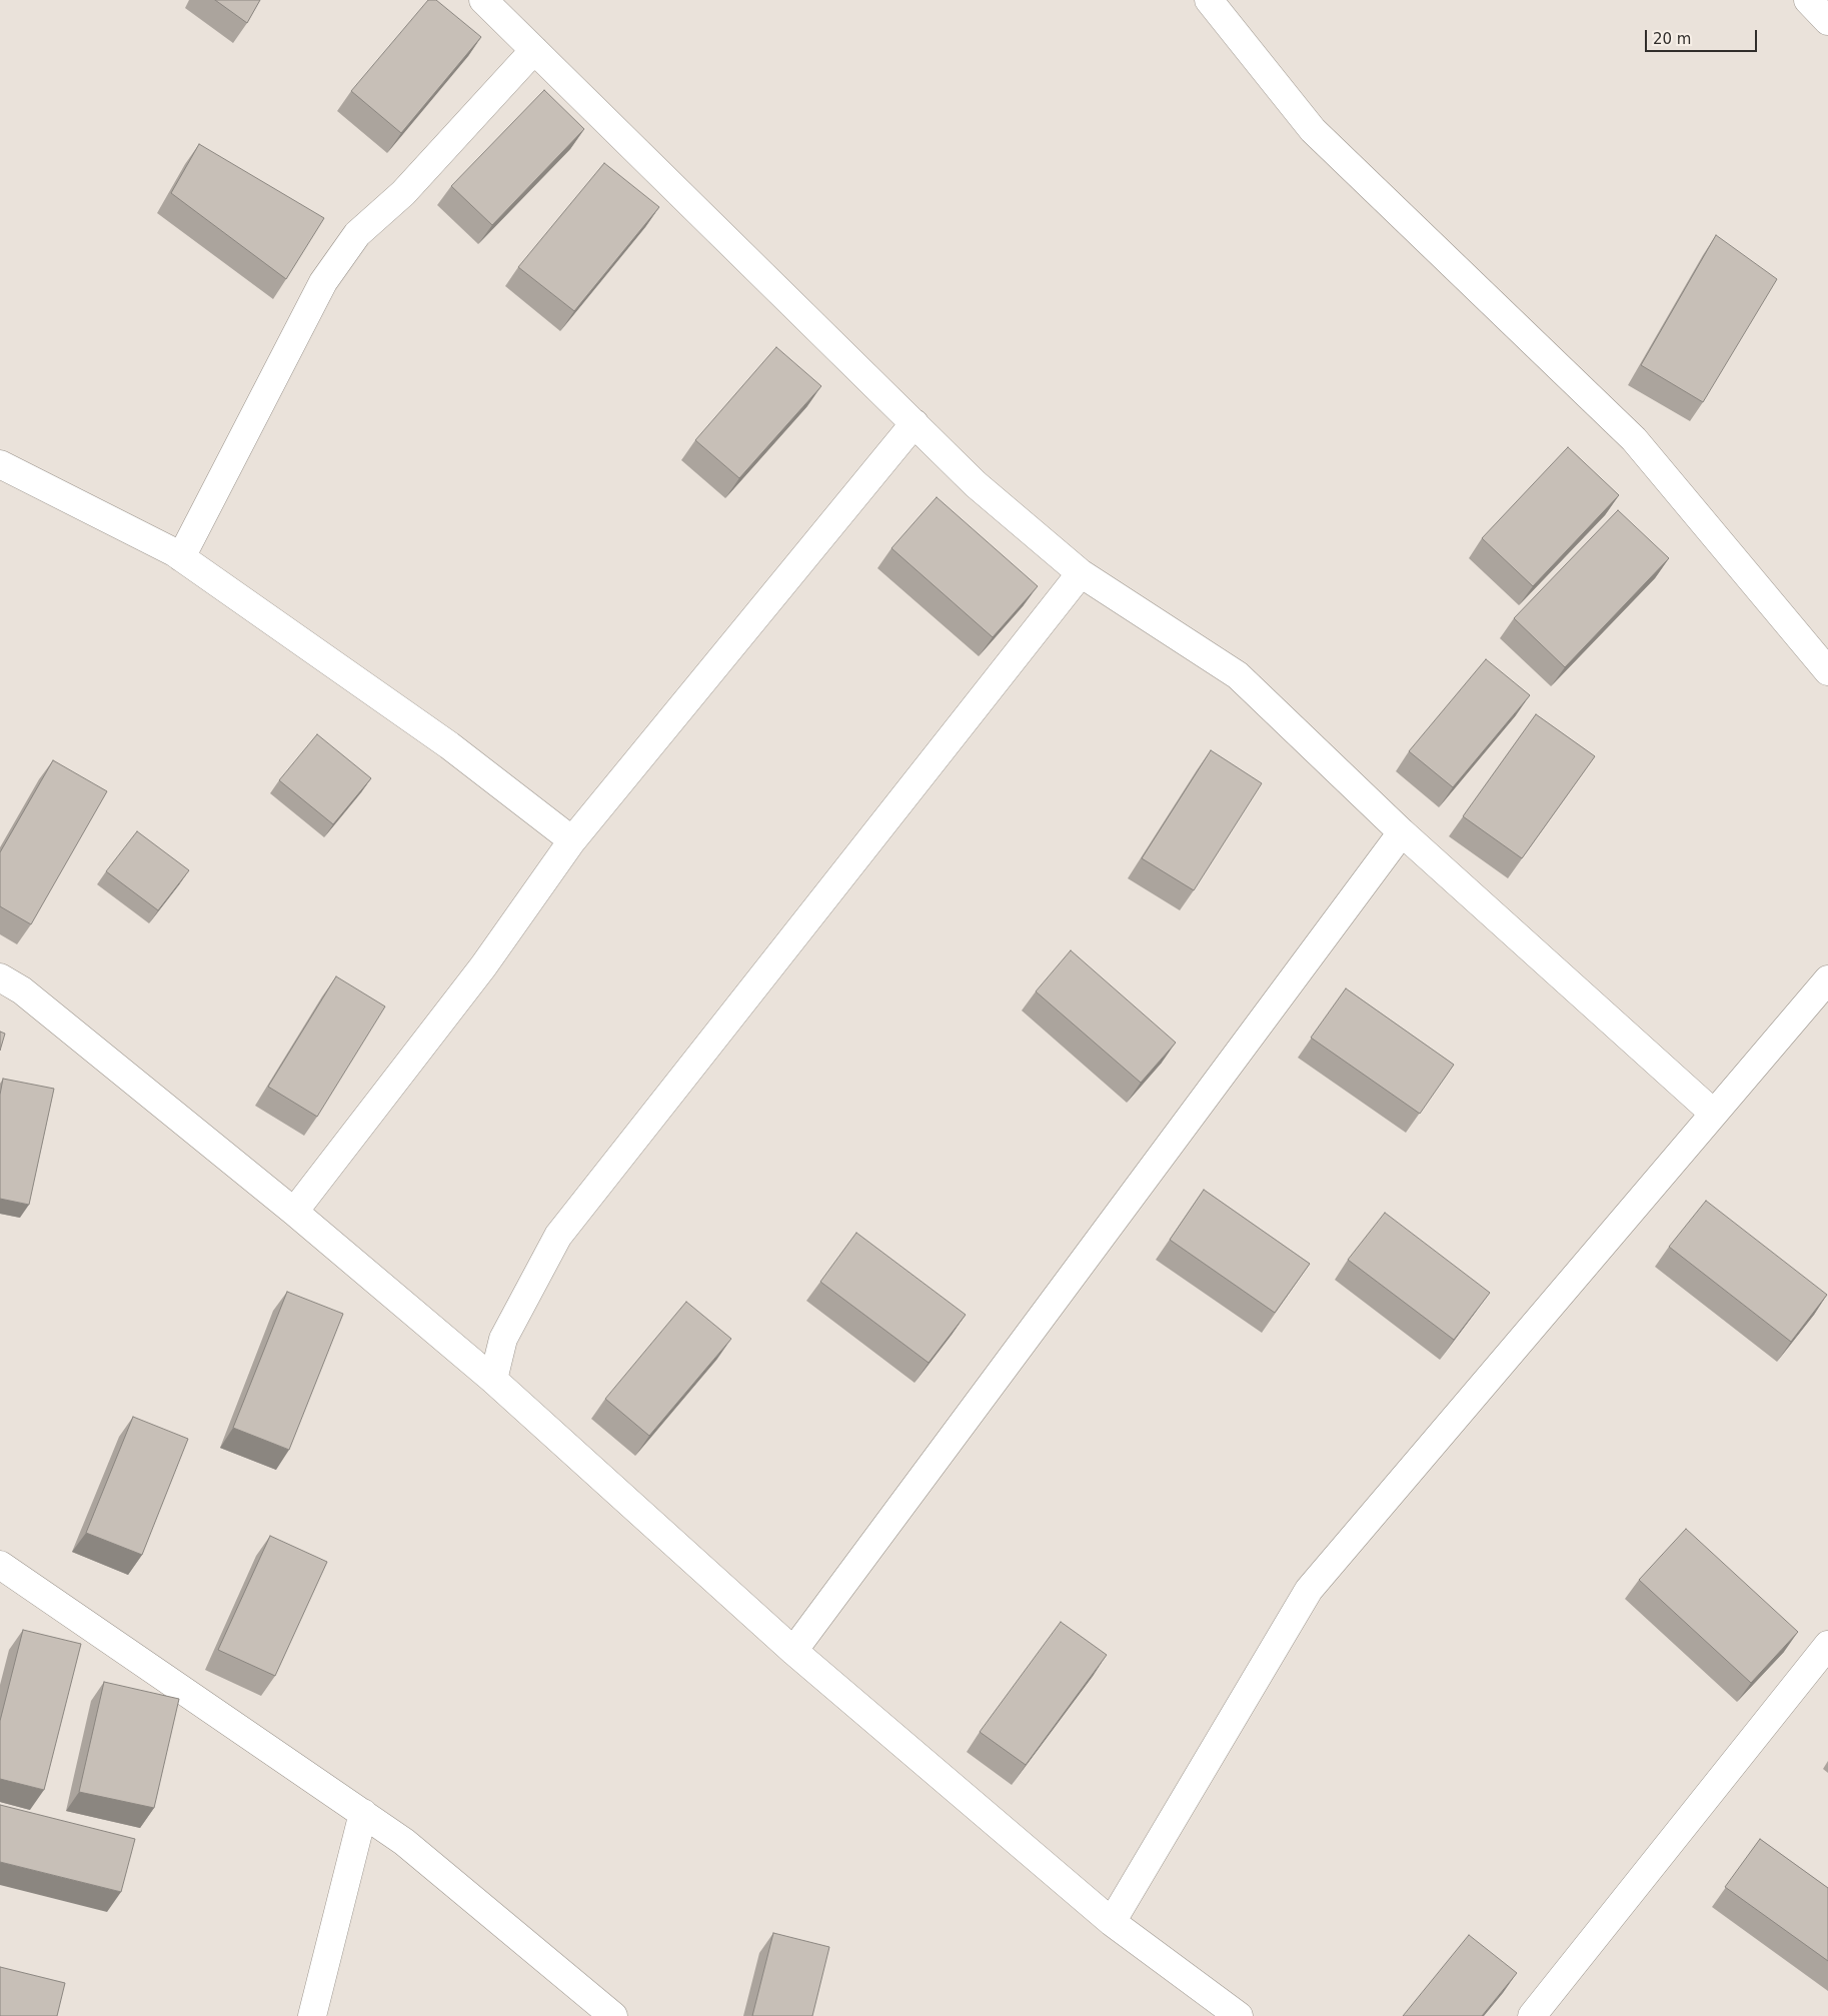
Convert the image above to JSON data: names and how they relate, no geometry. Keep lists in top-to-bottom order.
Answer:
{
  "scale_bar": "20 m"
}
